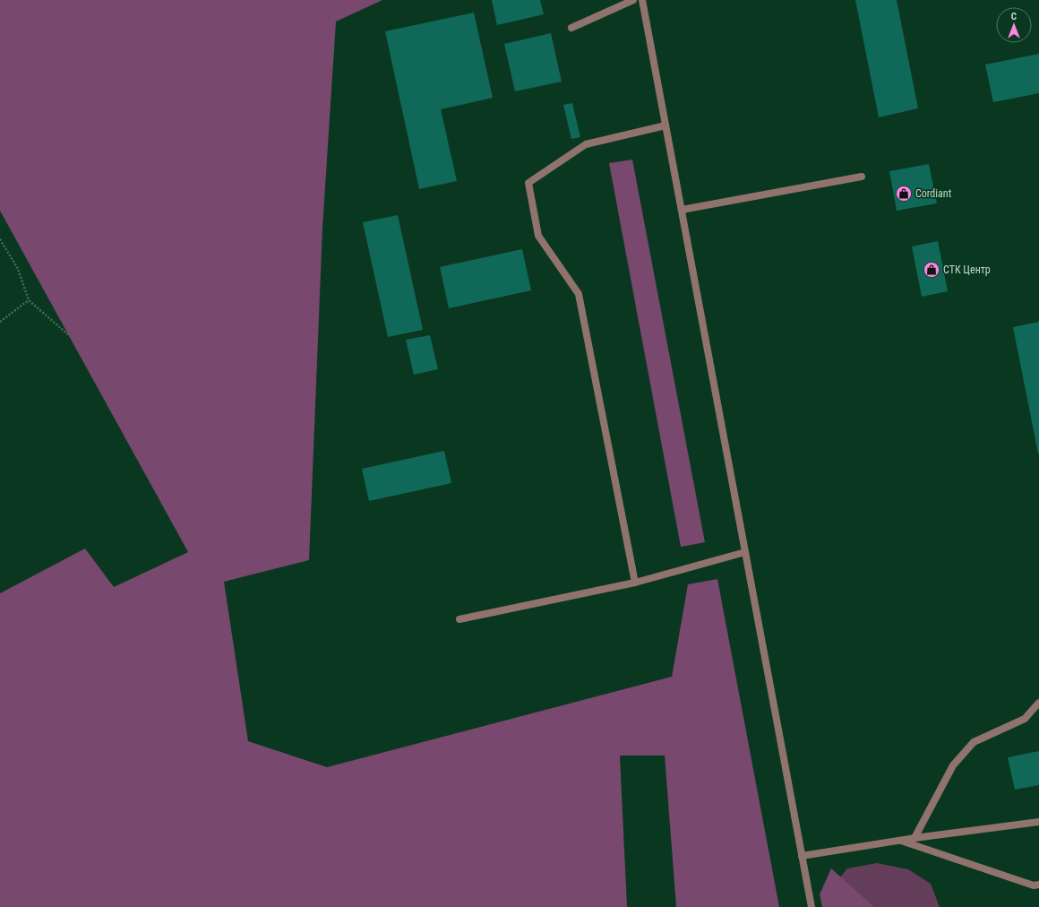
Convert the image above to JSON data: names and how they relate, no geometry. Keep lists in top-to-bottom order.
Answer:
{
  "places": {
    "shop": ["Cordiant", "СТК Центр"]
  },
  "north": "top"
}
